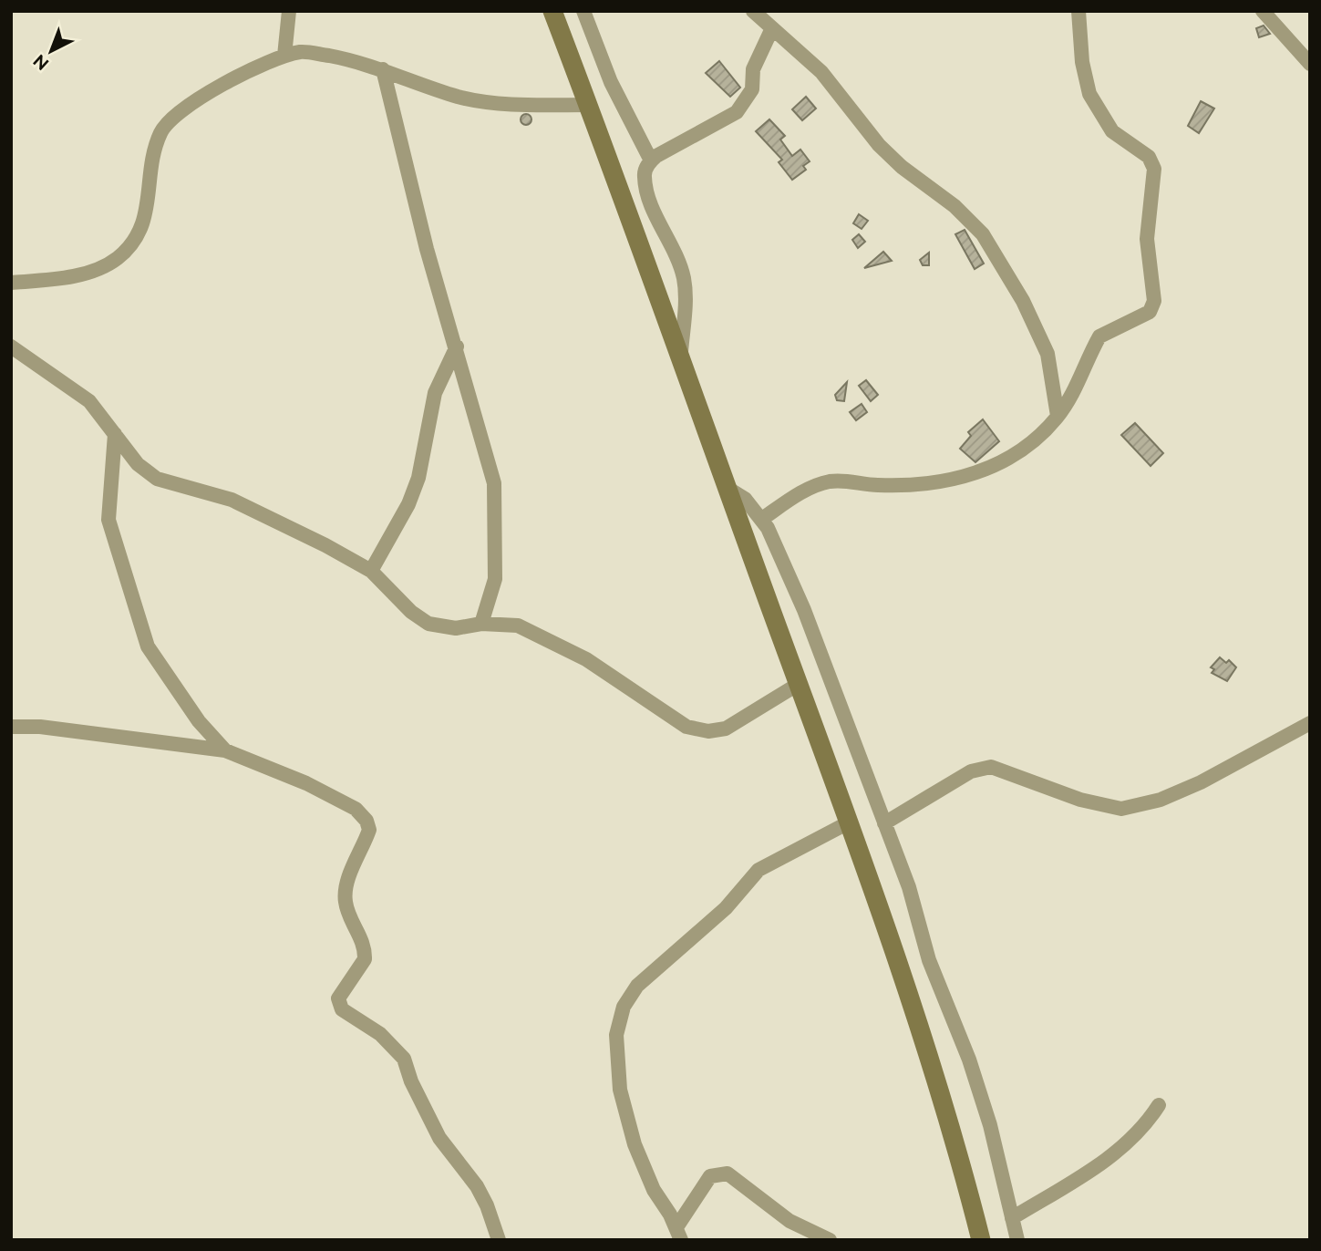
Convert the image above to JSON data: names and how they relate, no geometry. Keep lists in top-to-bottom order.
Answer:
{
  "north": "bottom left"
}
